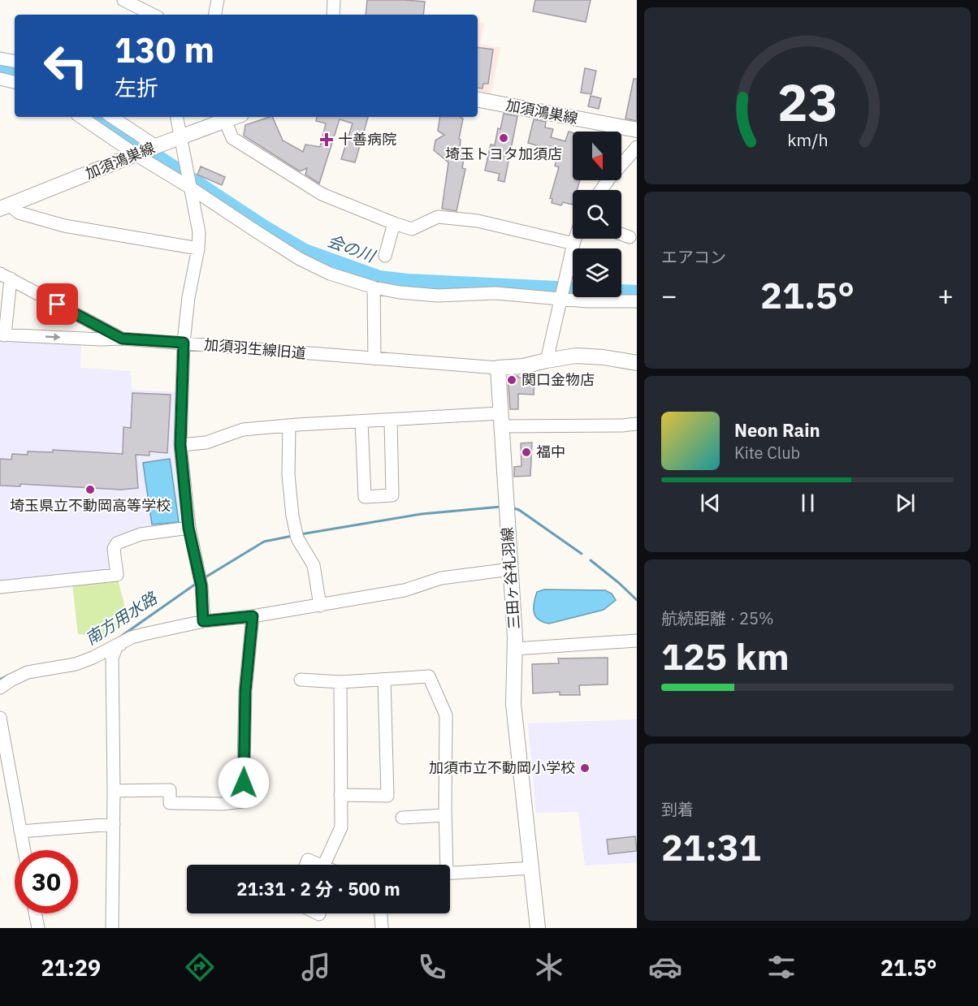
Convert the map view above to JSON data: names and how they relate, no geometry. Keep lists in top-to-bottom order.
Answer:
{
  "streets": {
    "main road": ["加須鴻巣線", "三田ヶ谷礼羽線"],
    "street": ["加須羽生線旧道"]
  },
  "crossings": [
    ["加須羽生線旧道", "三田ヶ谷礼羽線"]
  ],
  "water": ["会の川", "南方用水路"],
  "places": {
    "other": [
      "埼玉トヨタ加須店",
      "関口金物店",
      "福中",
      "埼玉県立不動岡高等学校",
      "加須市立不動岡小学校"
    ],
    "health": ["十善病院"]
  },
  "north": "bottom",
  "page": {
    "turn": ["130 m", "左折"],
    "tile": [
      "エアコン",
      ["航続距離 · 25%", "125 km"],
      ["到着", "21:31"]
    ],
    "heat": ["−", "21.5°", "+"],
    "song": ["Neon Rain", "Kite Club"],
    "limit": "30",
    "trip": "21:31 · 2 分 · 500 m",
    "tabs": ["21:29", "21.5°"],
    "gauge": ["23", "km/h"]
  }
}
